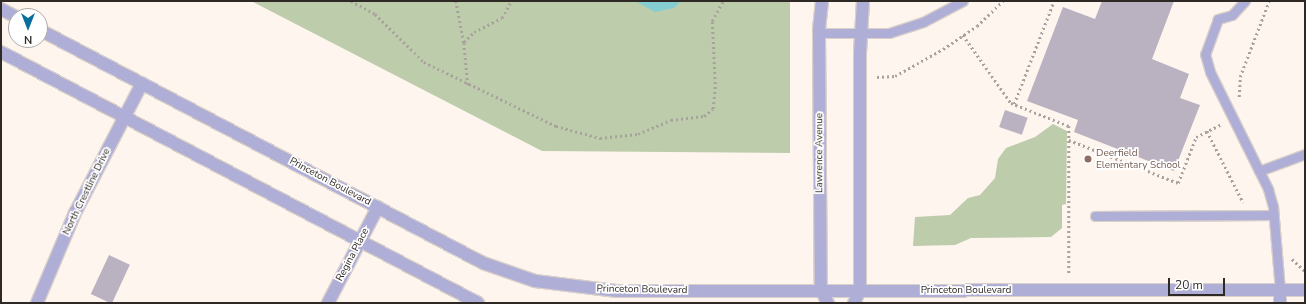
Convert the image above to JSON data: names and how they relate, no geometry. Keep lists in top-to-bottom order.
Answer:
{
  "streets": {
    "street": [
      "Lawrence Avenue",
      "Princeton Boulevard",
      "North Crestline Drive",
      "Regina Place"
    ]
  },
  "crossings": [
    ["Lawrence Avenue", "Princeton Boulevard"],
    ["Princeton Boulevard", "North Crestline Drive"],
    ["Princeton Boulevard", "Regina Place"]
  ],
  "places": ["Deerfield Elementary School"],
  "scale_bar": "20 m",
  "north": "bottom"
}
